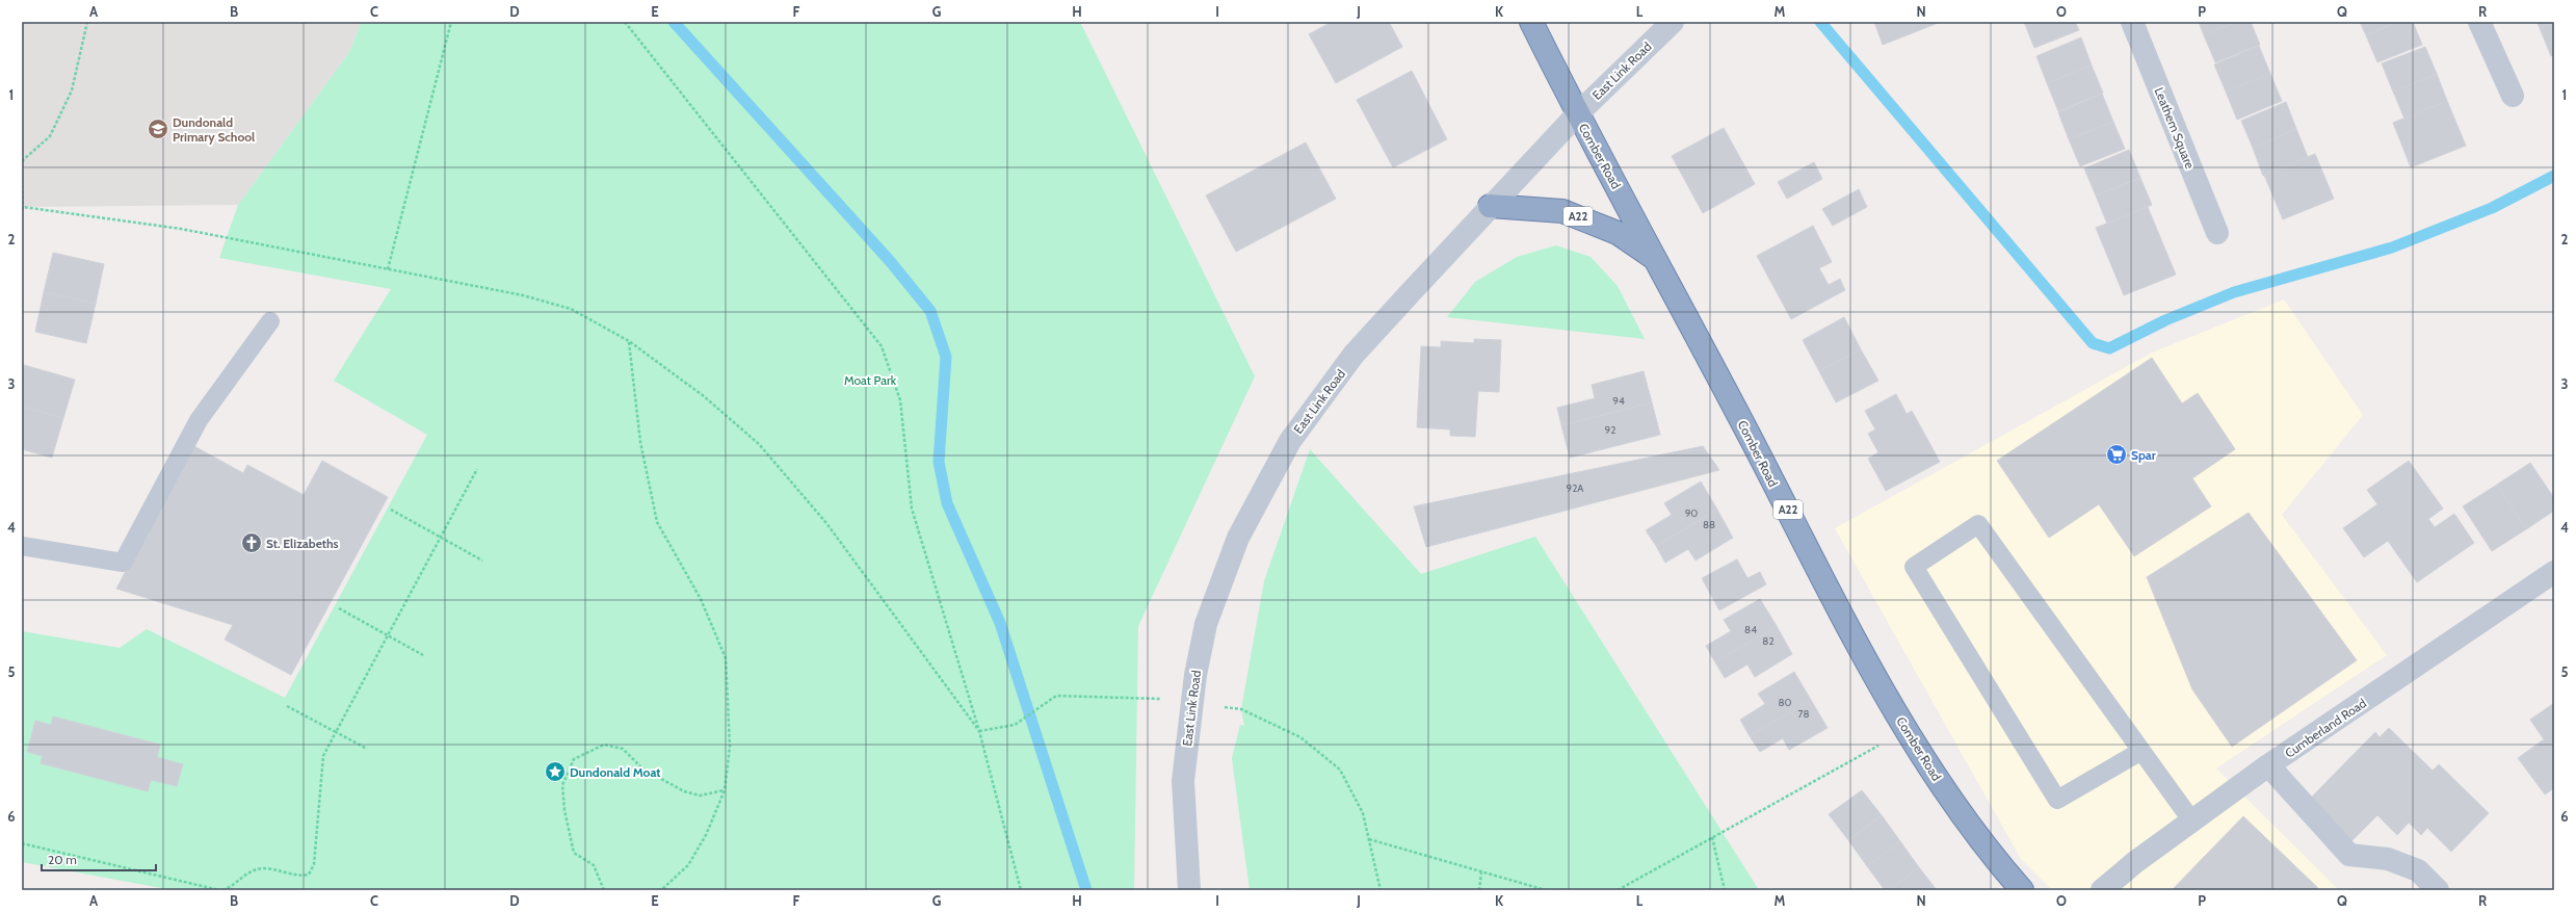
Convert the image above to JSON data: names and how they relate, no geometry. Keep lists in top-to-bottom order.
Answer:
{
  "streets": {
    "highway": ["Comber Road", "A22"],
    "street": ["East Link Road", "Leathem Square", "Cumberland Road"]
  },
  "crossings": [
    ["East Link Road", "Comber Road"],
    ["East Link Road", "A22"],
    ["Comber Road", "A22"]
  ],
  "parks": ["Moat Park"],
  "places": {
    "school or university": ["Dundonald Primary School"],
    "supermarket": ["Spar"],
    "church": ["St. Elizabeths"],
    "place": ["Dundonald Moat"]
  },
  "house_numbers": [
    "94",
    "92",
    "92A",
    "90",
    "88",
    "84",
    "82",
    "80",
    "78"
  ],
  "scale_bar": "20 m",
  "grid": {
    "columns": [
      "A",
      "B",
      "C",
      "D",
      "E",
      "F",
      "G",
      "H",
      "I",
      "J",
      "K",
      "L",
      "M",
      "N",
      "O",
      "P",
      "Q",
      "R"
    ],
    "rows": [
      "1",
      "2",
      "3",
      "4",
      "5",
      "6"
    ]
  }
}
